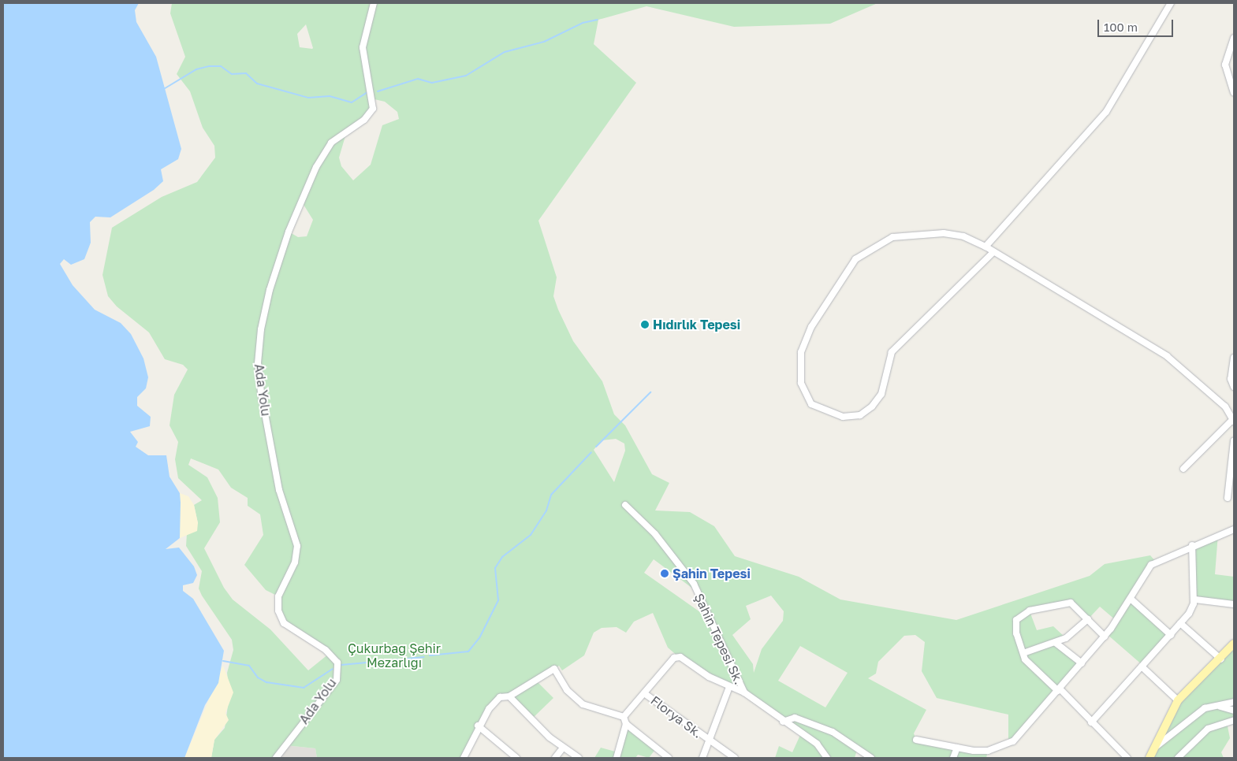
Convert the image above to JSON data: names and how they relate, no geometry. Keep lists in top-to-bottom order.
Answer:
{
  "streets": {
    "street": ["Ada Yolu", "Şahin Tepesi Sk.", "Florya Sk."]
  },
  "parks": ["Çukurbağ Şehir Mezarlığı"],
  "places": ["Hıdırlık Tepesi", "Şahin Tepesi"],
  "scale_bar": "100 m"
}
